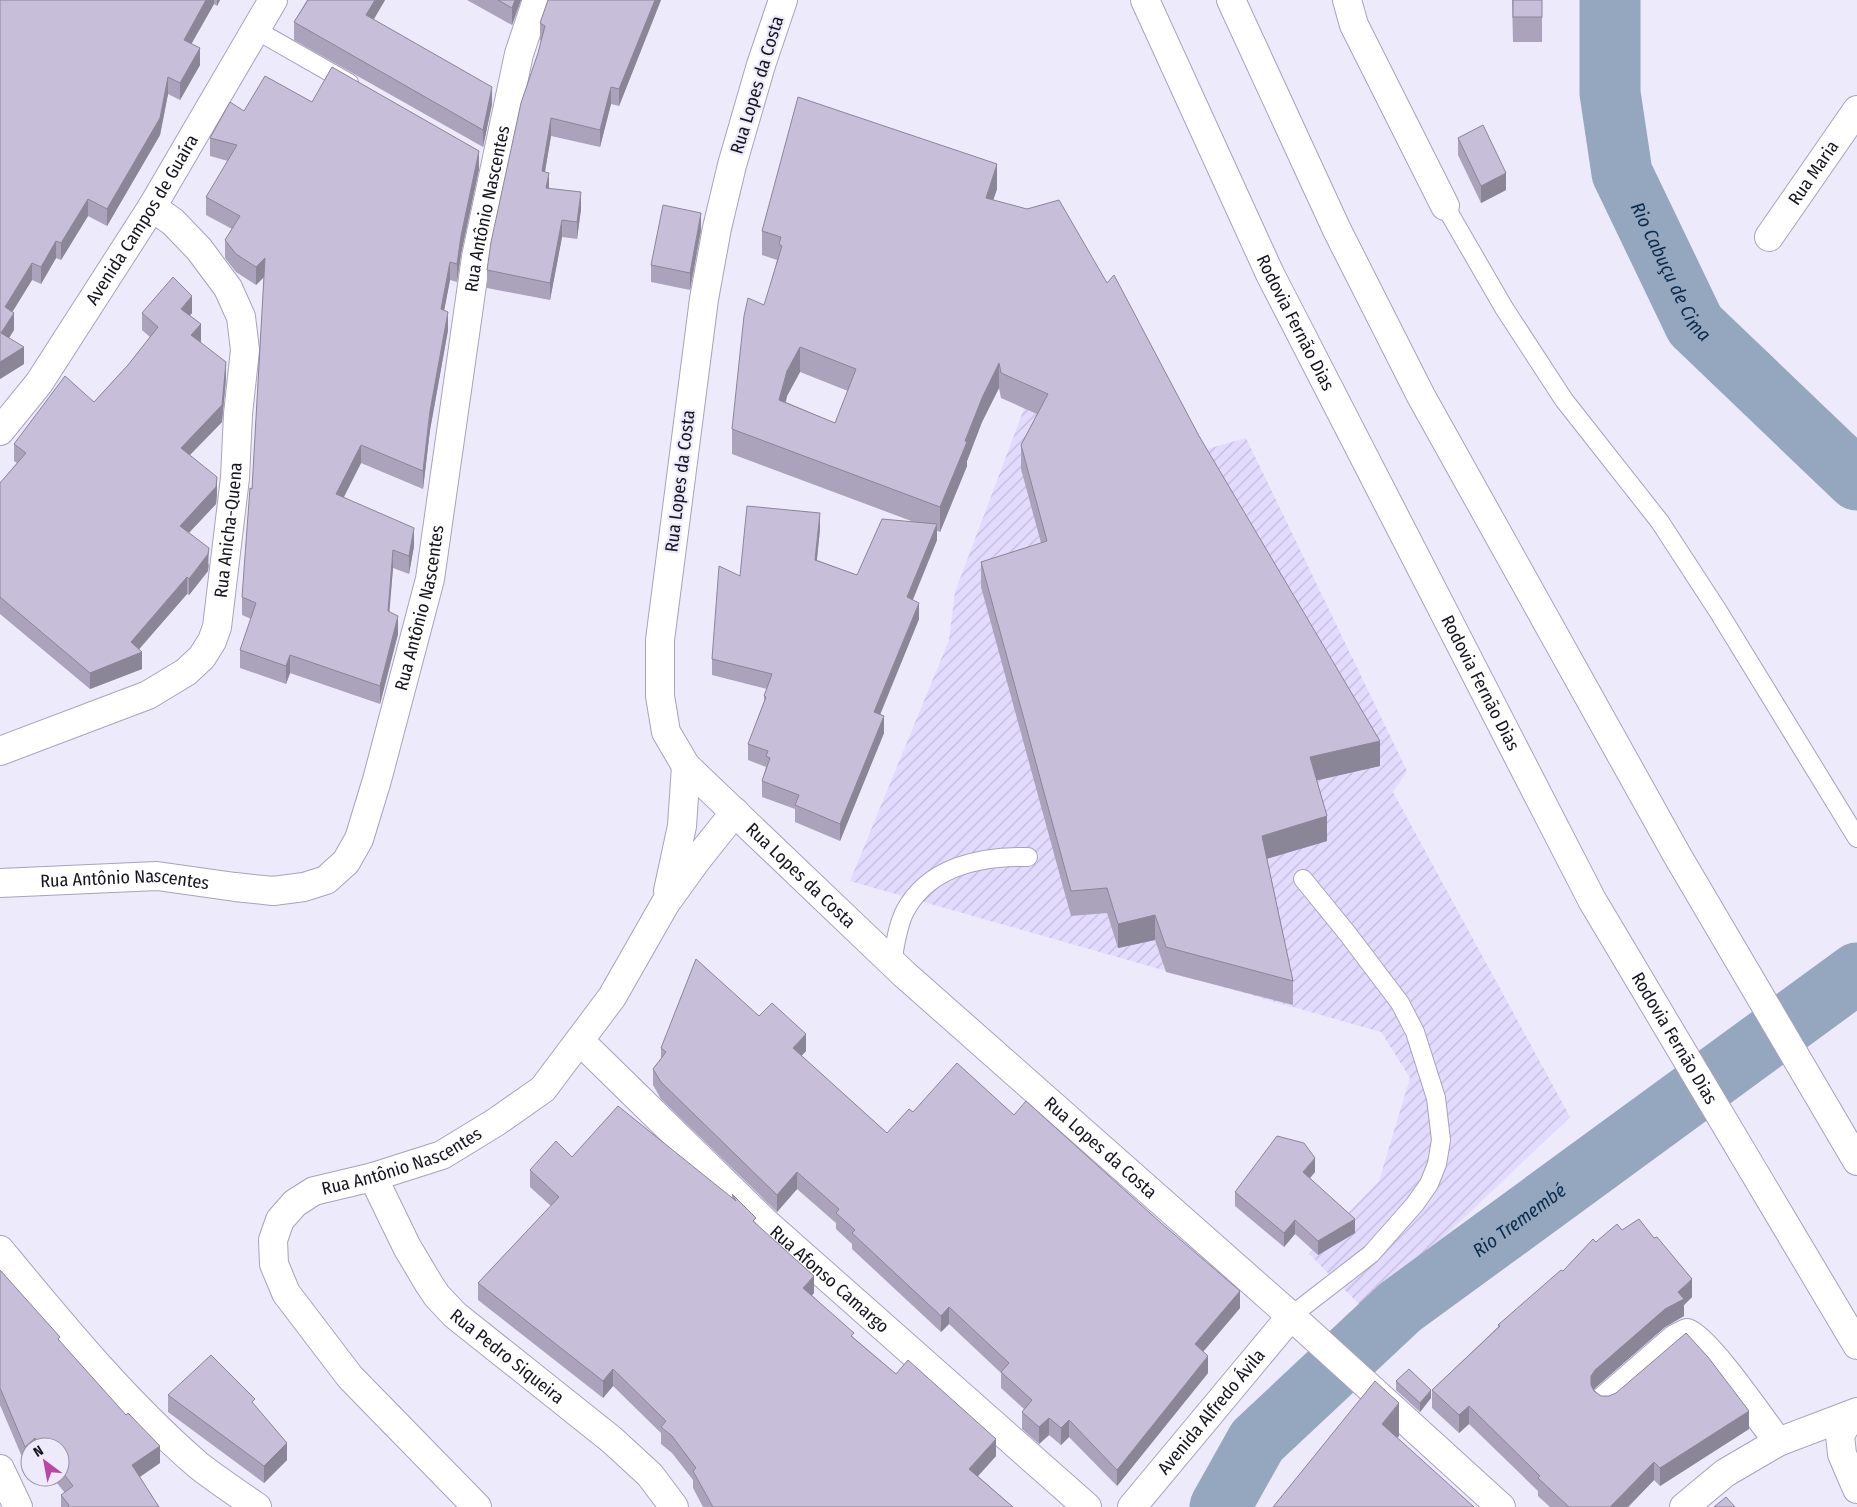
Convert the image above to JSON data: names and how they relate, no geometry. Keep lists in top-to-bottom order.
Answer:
{
  "streets": {
    "main road": [
      "Rua Lopes da Costa",
      "Rua Maria",
      "Rua Antônio Nascentes",
      "Avenida Campos de Guaíra",
      "Rodovia Fernão Dias",
      "Rua Anicha-Quena",
      "Rua Afonso Camargo",
      "Rua Pedro Siqueira",
      "Avenida Alfredo Ávila"
    ]
  },
  "crossings": [
    ["Rua Lopes da Costa", "Rua Antônio Nascentes"],
    ["Rua Lopes da Costa", "Avenida Alfredo Ávila"],
    ["Rua Antônio Nascentes", "Rua Afonso Camargo"],
    ["Rua Antônio Nascentes", "Rua Pedro Siqueira"],
    ["Avenida Campos de Guaíra", "Rua Anicha-Quena"]
  ],
  "water": ["Rio Cabuçu de Cima", "Rio Tremembé"],
  "north": "top left"
}
